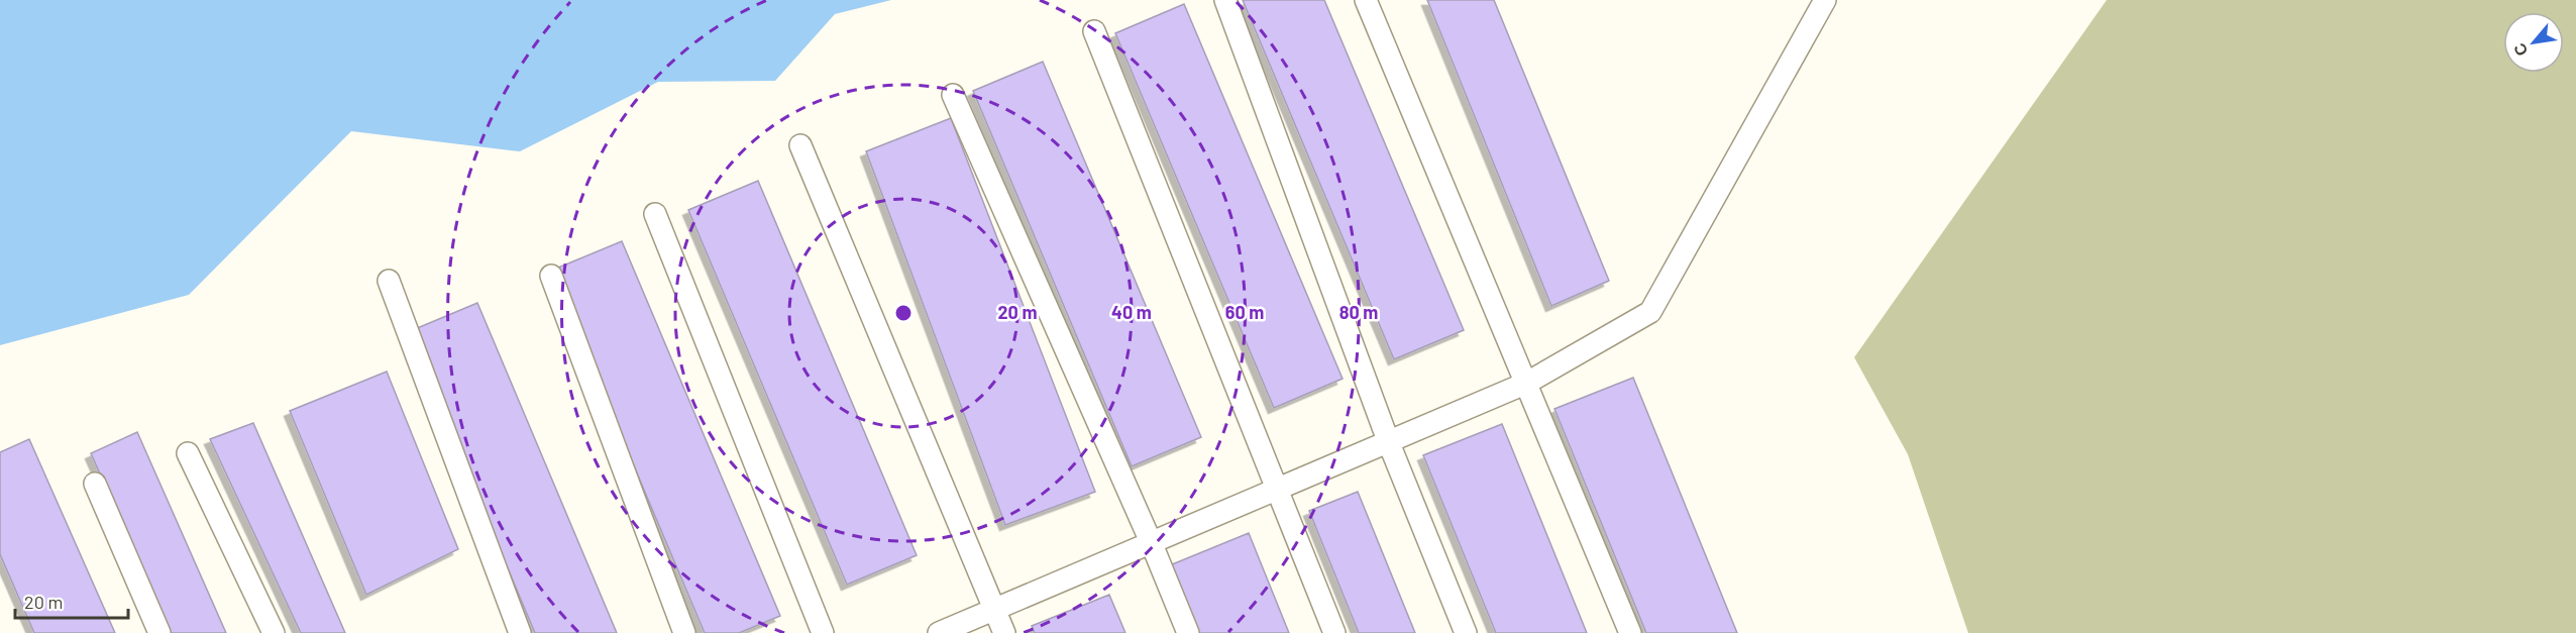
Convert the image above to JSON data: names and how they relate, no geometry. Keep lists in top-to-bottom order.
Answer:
{
  "scale_bar": "20 m",
  "north": "bottom left",
  "rings": [
    "20 m",
    "40 m",
    "60 m",
    "80 m"
  ]
}
